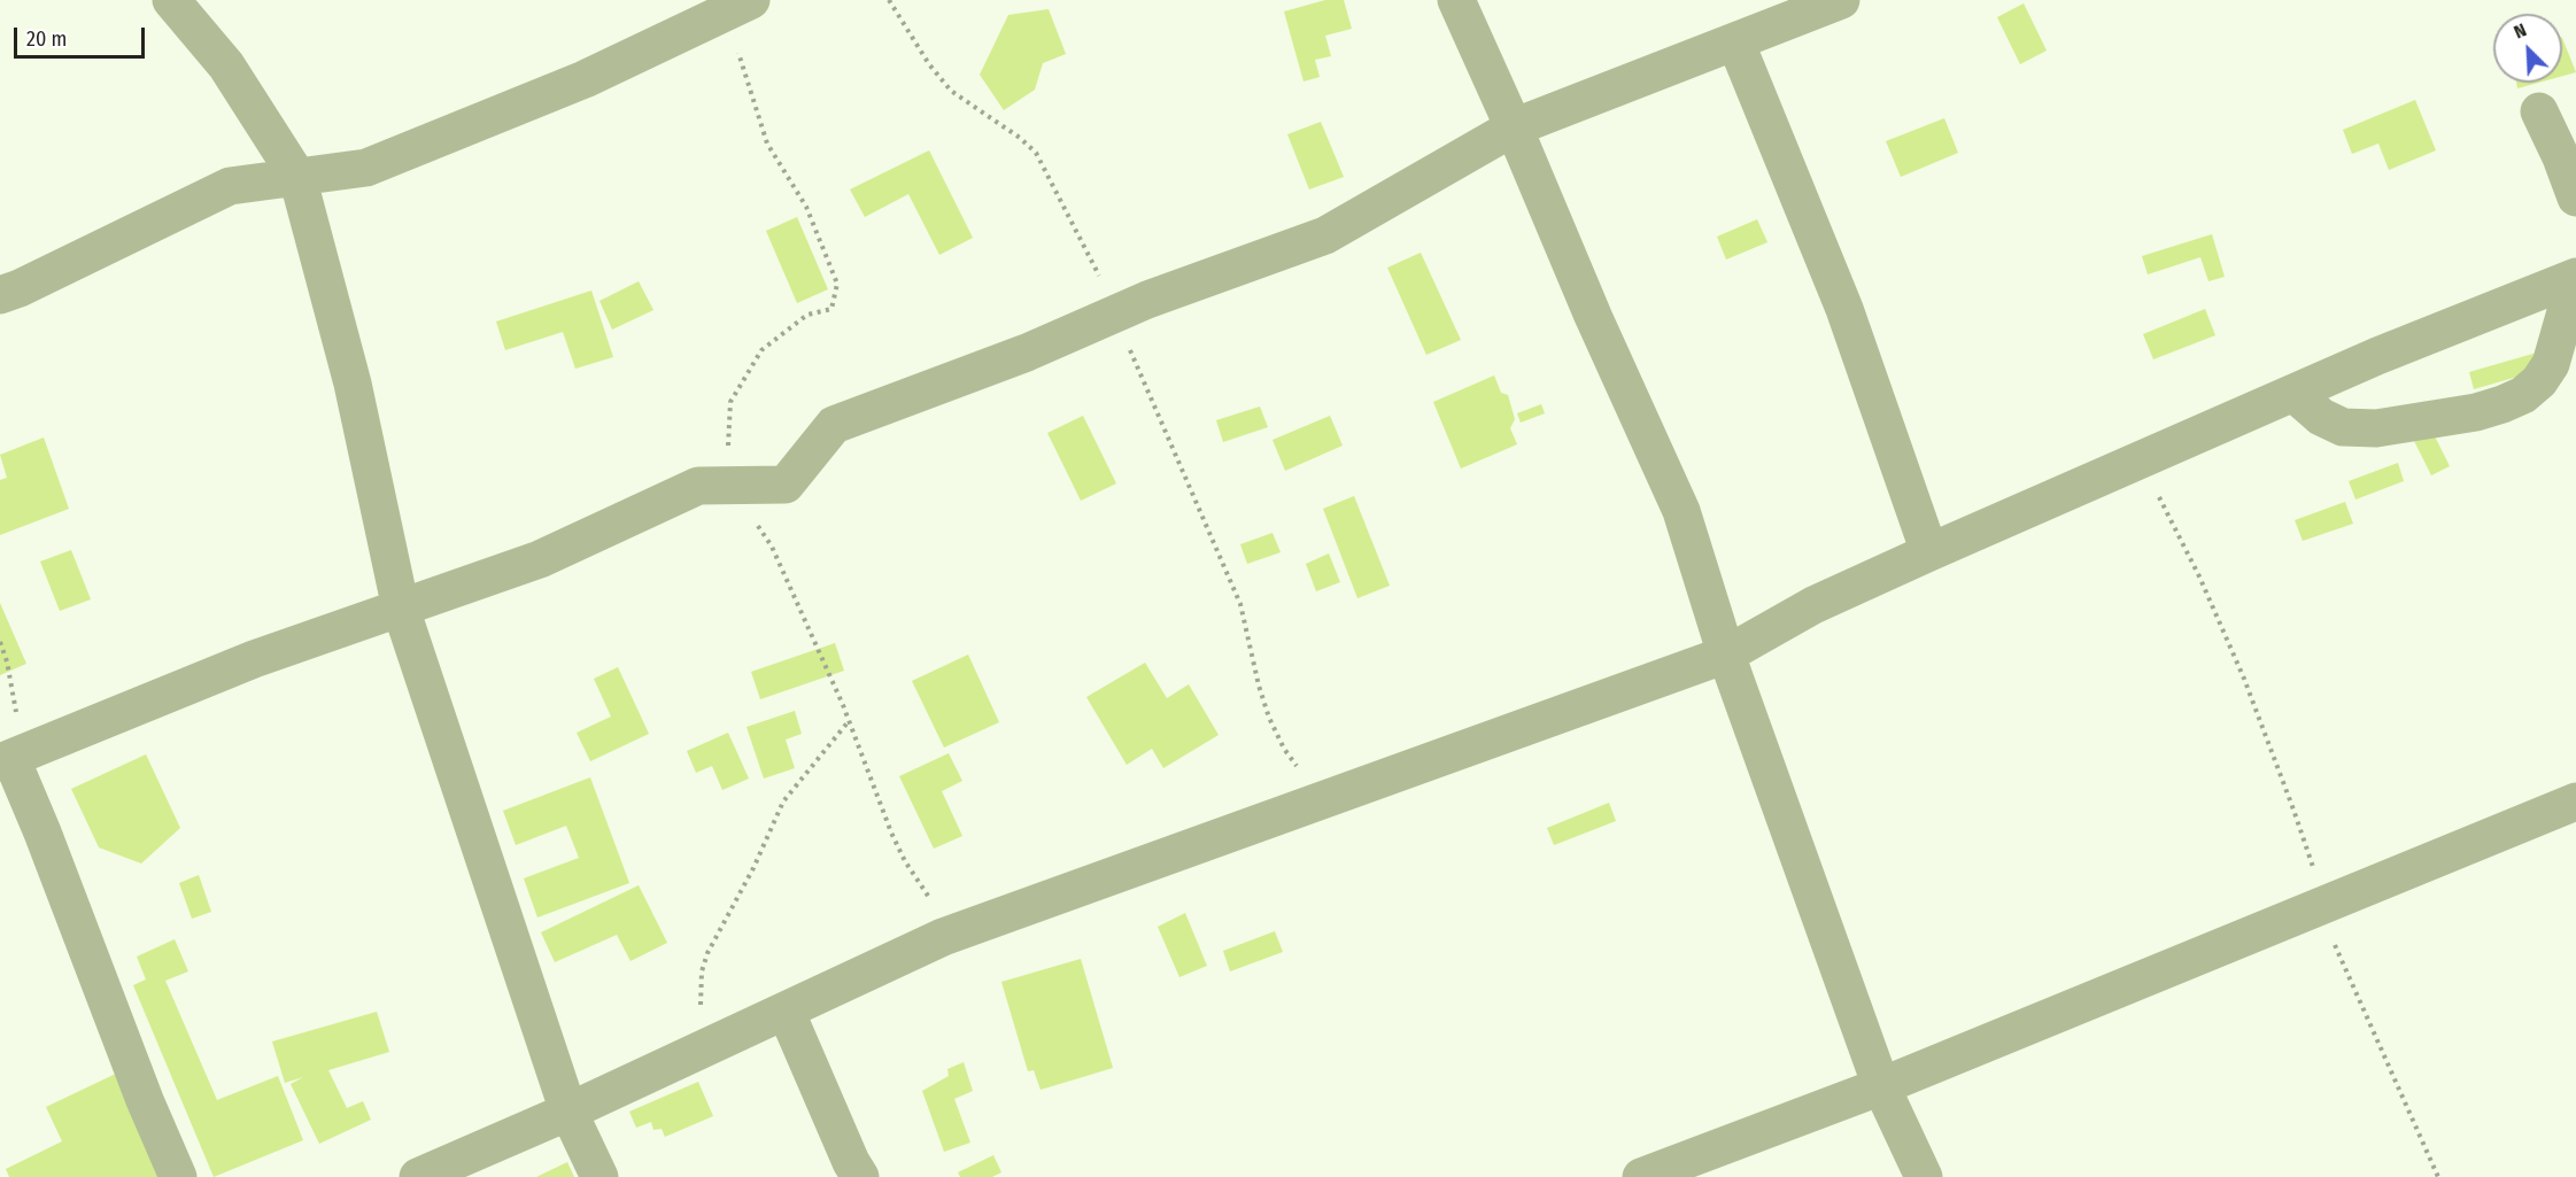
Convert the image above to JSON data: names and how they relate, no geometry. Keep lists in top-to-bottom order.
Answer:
{
  "scale_bar": "20 m",
  "north": "top left"
}
